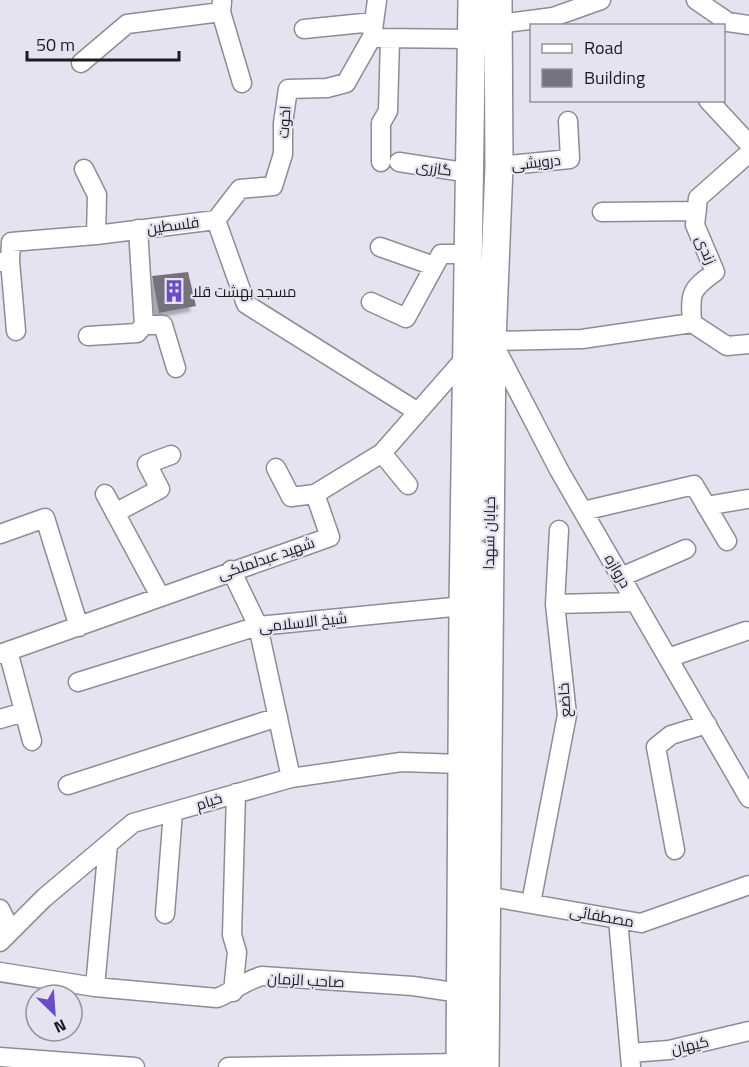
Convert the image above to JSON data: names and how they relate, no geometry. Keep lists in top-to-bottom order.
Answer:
{
  "streets": {
    "main road": ["خیابان شهدا"],
    "street": [
      "اخوت",
      "درویشی",
      "گازری",
      "فلسطین",
      "زندی",
      "شهید عبدلملکی",
      "دروازه",
      "شیخ الاسلامی",
      "خاضع",
      "خیام",
      "مصطفائی",
      "صاحب الزمان",
      "کیهان"
    ]
  },
  "crossings": [
    ["اخوت", "گازری"],
    ["اخوت", "فلسطین"],
    ["درویشی", "خیابان شهدا"],
    ["گازری", "خیابان شهدا"],
    ["خیابان شهدا", "دروازه"],
    ["خیابان شهدا", "شیخ الاسلامی"],
    ["خیابان شهدا", "خیام"],
    ["خیابان شهدا", "مصطفائی"],
    ["خیابان شهدا", "صاحب الزمان"],
    ["خاضع", "مصطفائی"]
  ],
  "places": {
    "building": ["مسجد بهشت قلا"]
  },
  "legend": ["Road", "Building"],
  "scale_bar": "50 m",
  "north": "bottom right"
}
